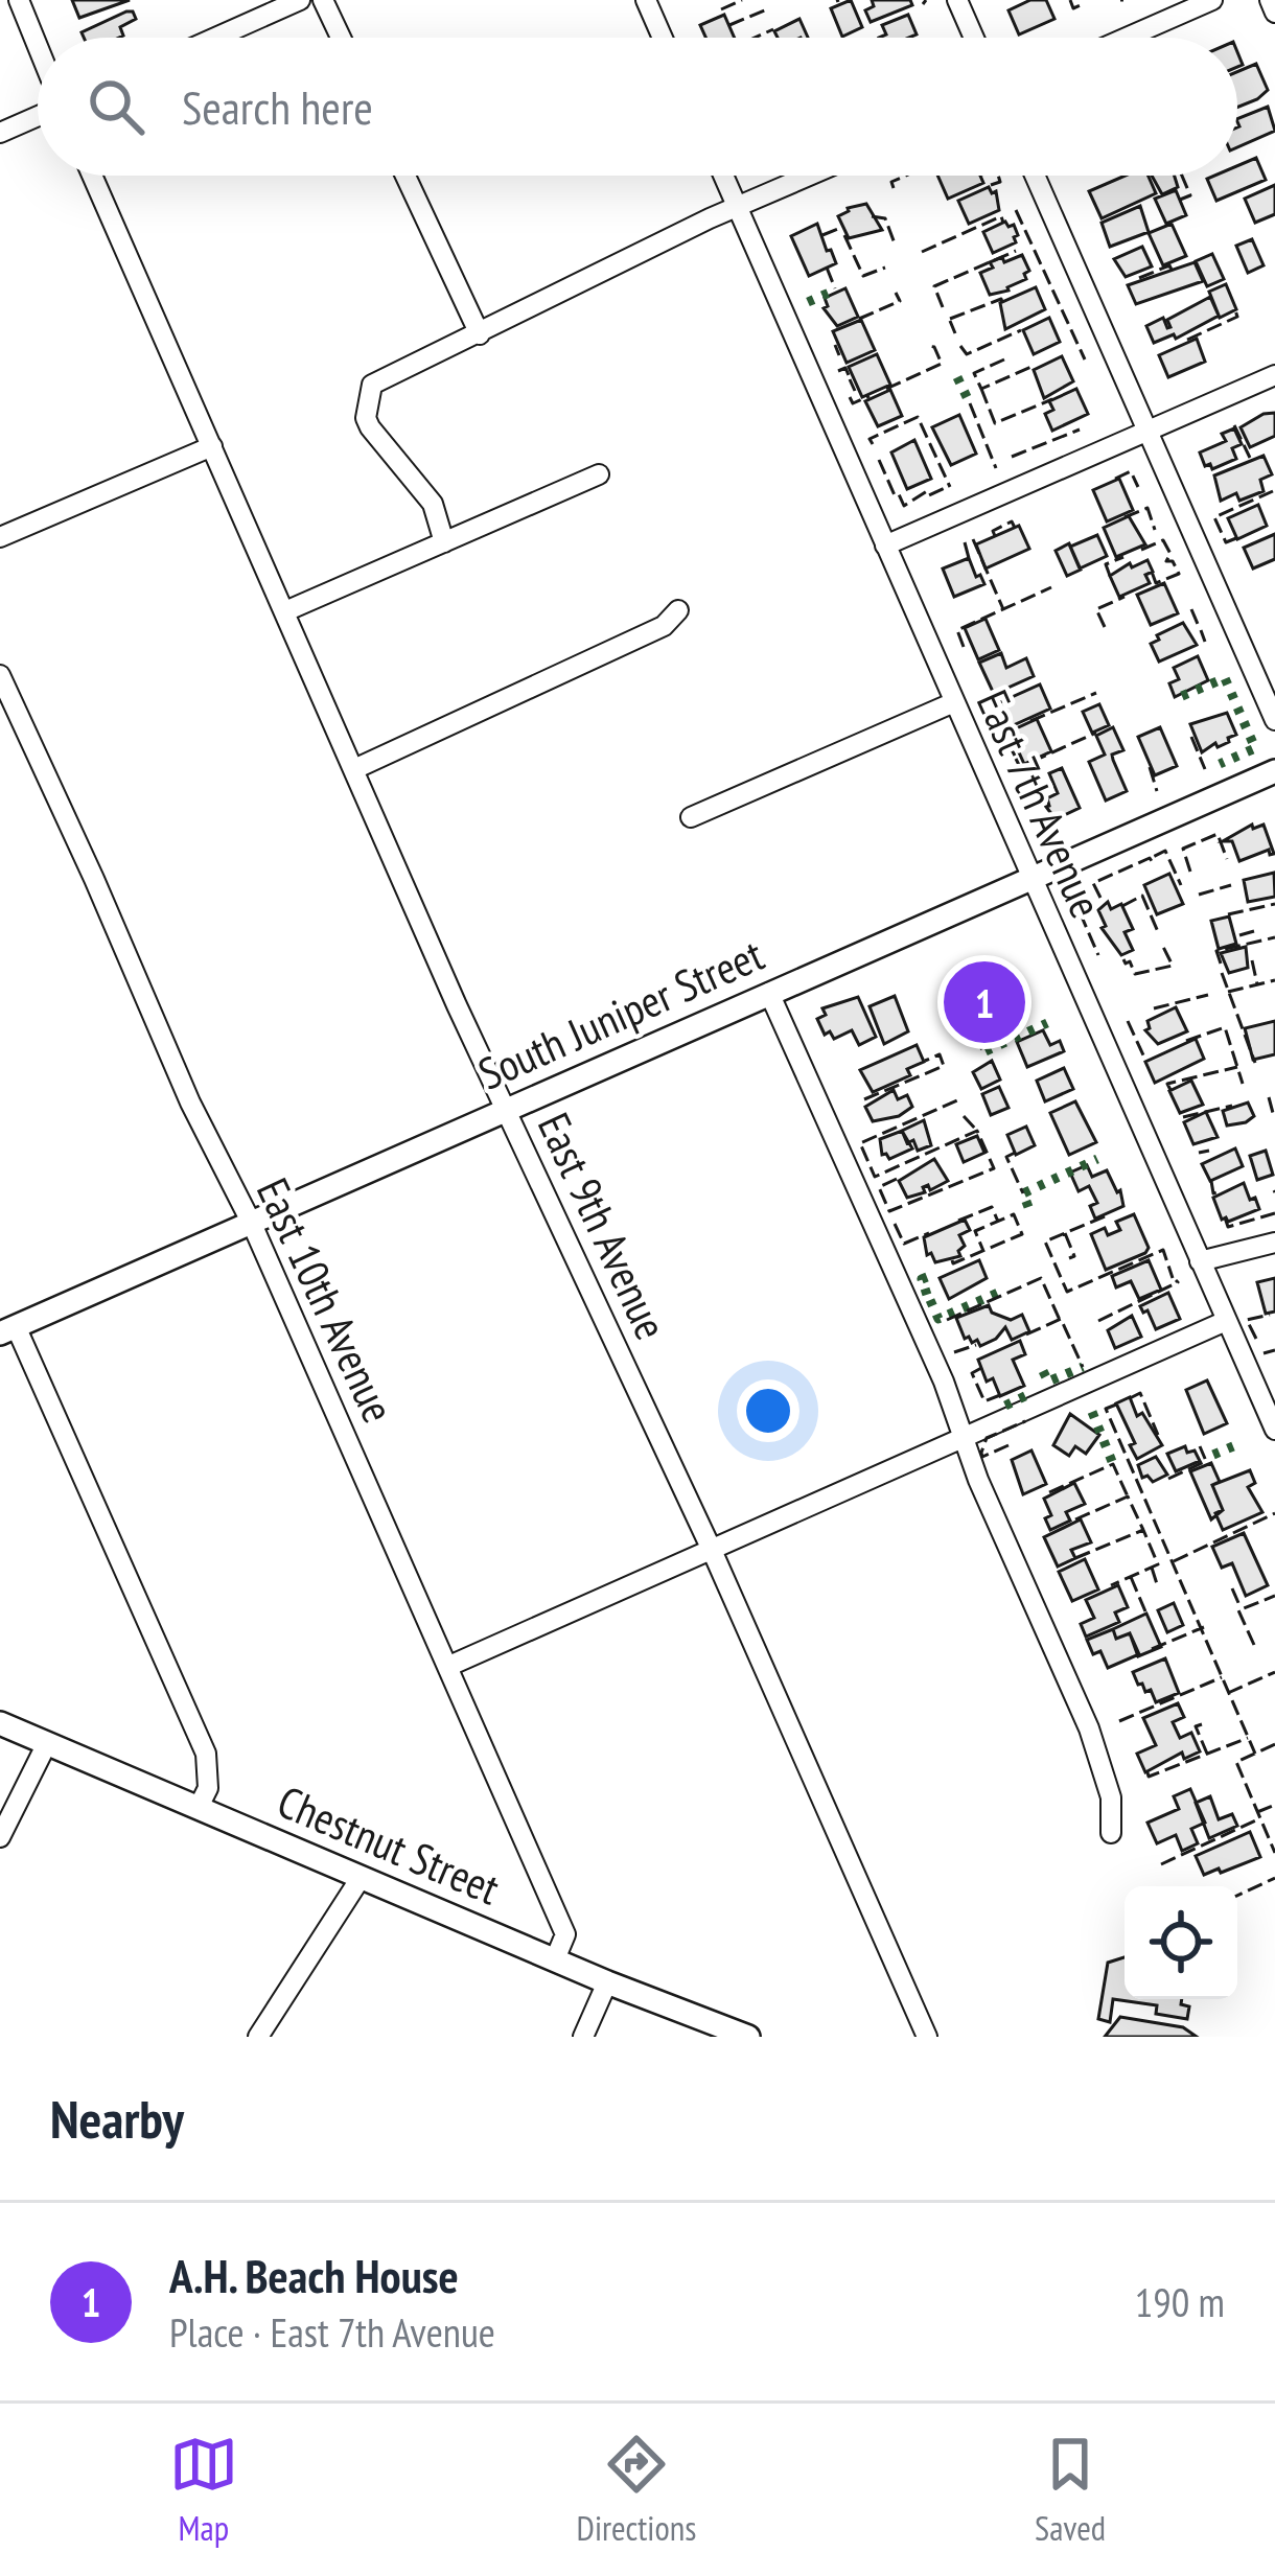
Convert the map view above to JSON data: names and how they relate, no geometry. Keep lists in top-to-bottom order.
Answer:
{
  "streets": {
    "main road": ["South Juniper Street", "Chestnut Street"],
    "street": ["East 7th Avenue", "East 9th Avenue", "East 10th Avenue"]
  },
  "crossings": [
    ["East 7th Avenue", "South Juniper Street"],
    ["South Juniper Street", "East 9th Avenue"],
    ["South Juniper Street", "East 10th Avenue"],
    ["East 10th Avenue", "Chestnut Street"]
  ],
  "page": {
    "search": "Search here",
    "pins": "1",
    "heading": "Nearby",
    "list": [
      {
        "mark": "1",
        "name": "A.H. Beach House",
        "note": "Place · East 7th Avenue",
        "value": "190 m"
      }
    ],
    "nav": ["Map", "Directions", "Saved"]
  }
}
